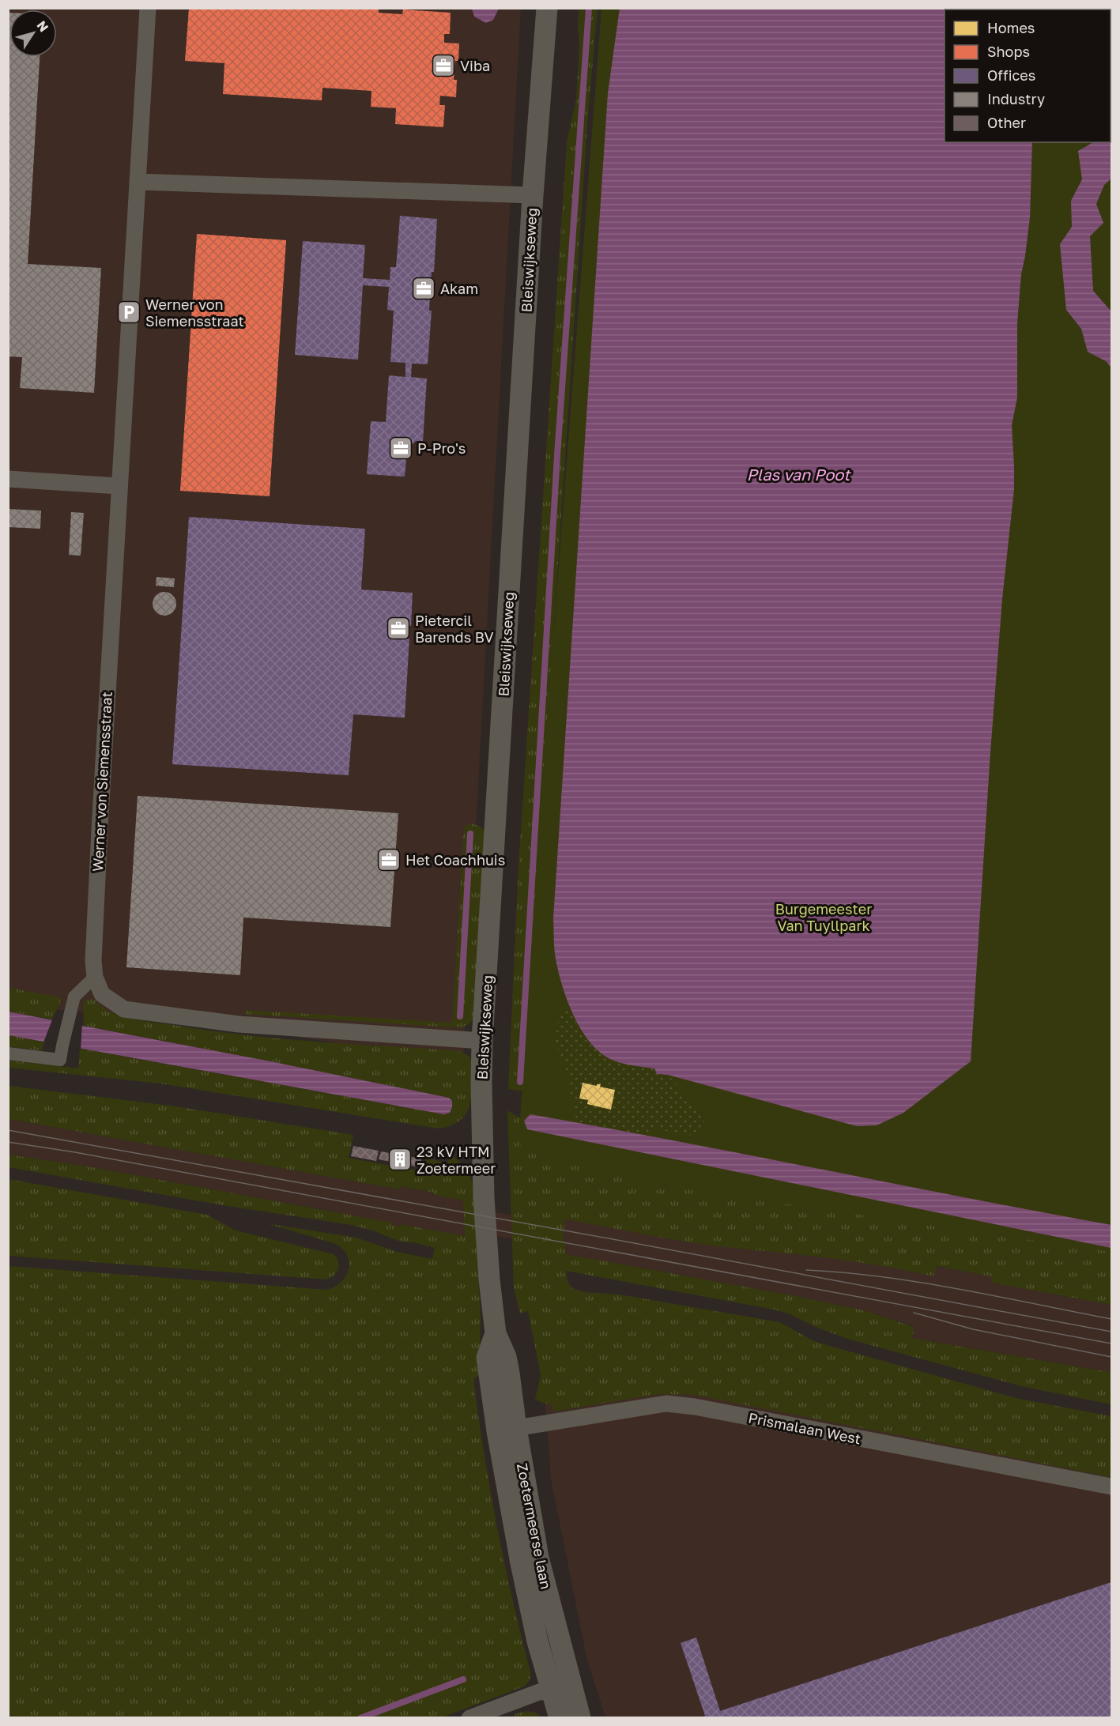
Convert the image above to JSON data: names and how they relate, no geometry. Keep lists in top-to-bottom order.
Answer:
{
  "streets": {
    "street": [
      "Bleiswijkseweg",
      "Werner von Siemensstraat",
      "Prismalaan West",
      "Zoetermeerse laan"
    ]
  },
  "crossings": [
    ["Bleiswijkseweg", "Werner von Siemensstraat"],
    ["Bleiswijkseweg", "Zoetermeerse laan"],
    ["Prismalaan West", "Zoetermeerse laan"]
  ],
  "water": ["Plas van Poot"],
  "parks": ["Burgemeester Van Tuyllpark"],
  "places": {
    "office": [
      "Viba",
      "Akam",
      "P-Pro's",
      "Pietercil Barends BV",
      "Het Coachhuis"
    ],
    "parking": ["Werner von Siemensstraat"],
    "building": ["23 kV HTM Zoetermeer"]
  },
  "legend": [
    "Homes",
    "Shops",
    "Offices",
    "Industry",
    "Other"
  ],
  "north": "top right"
}
